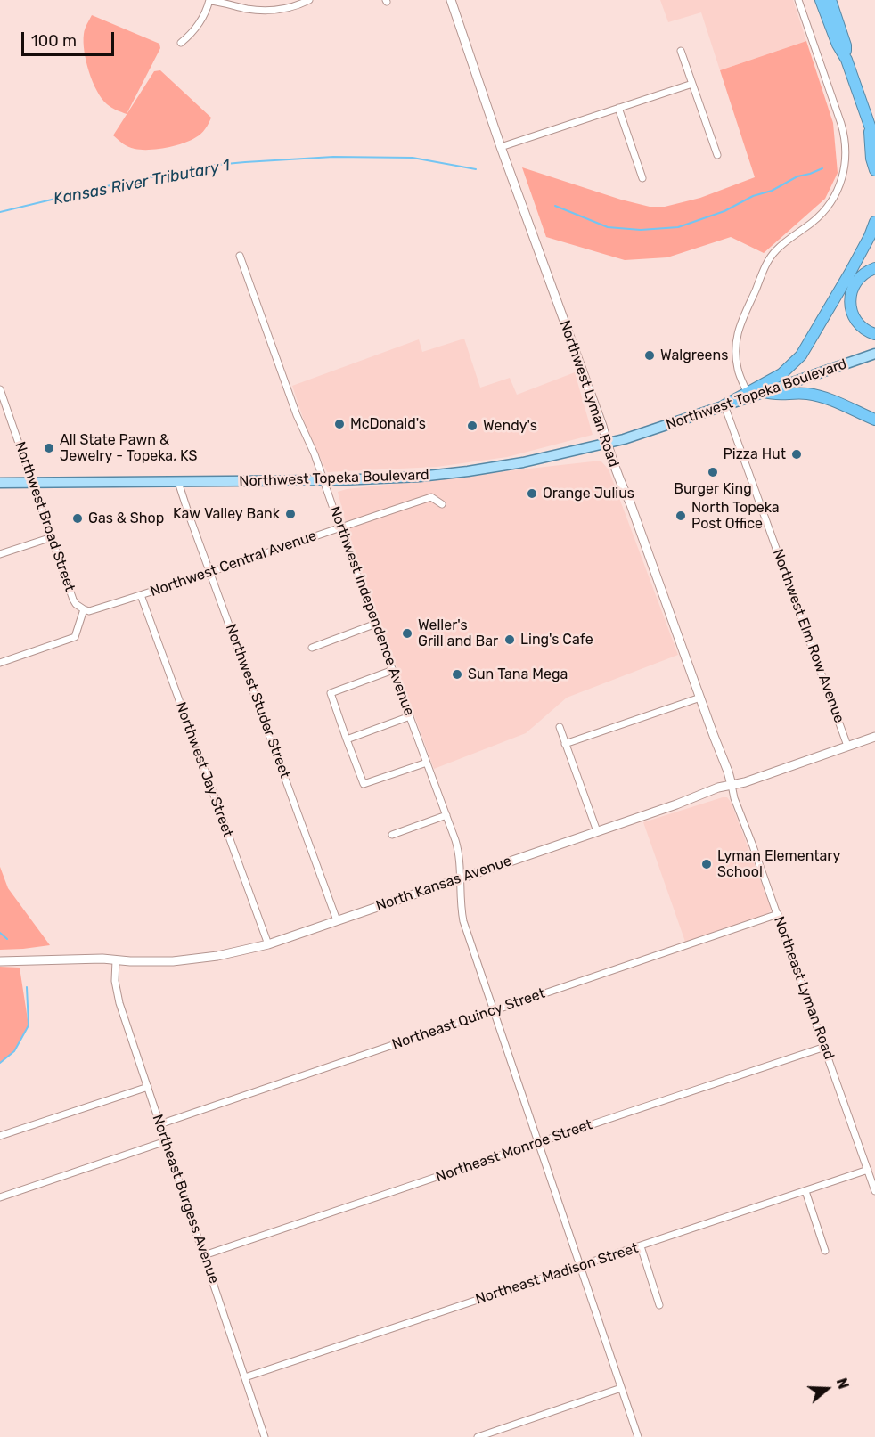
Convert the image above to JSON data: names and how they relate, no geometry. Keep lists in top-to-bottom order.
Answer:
{
  "streets": {
    "main road": ["Northwest Lyman Road", "Northwest Topeka Boulevard", "North Kansas Avenue"],
    "street": [
      "Northwest Broad Street",
      "Northwest Central Avenue",
      "Northwest Independence Avenue",
      "Northwest Elm Row Avenue",
      "Northwest Studer Street",
      "Northwest Jay Street",
      "Northeast Lyman Road",
      "Northeast Quincy Street",
      "Northeast Monroe Street",
      "Northeast Burgess Avenue",
      "Northeast Madison Street"
    ]
  },
  "crossings": [
    ["Northwest Lyman Road", "Northwest Topeka Boulevard"],
    ["Northwest Lyman Road", "North Kansas Avenue"],
    ["Northwest Lyman Road", "Northeast Lyman Road"],
    ["Northwest Topeka Boulevard", "Northwest Broad Street"],
    ["Northwest Topeka Boulevard", "Northwest Independence Avenue"],
    ["Northwest Topeka Boulevard", "Northwest Elm Row Avenue"],
    ["Northwest Topeka Boulevard", "Northwest Studer Street"],
    ["Northwest Broad Street", "Northwest Central Avenue"],
    ["Northwest Central Avenue", "Northwest Independence Avenue"],
    ["Northwest Central Avenue", "Northwest Studer Street"],
    ["Northwest Central Avenue", "Northwest Jay Street"],
    ["Northwest Independence Avenue", "North Kansas Avenue"],
    ["Northwest Independence Avenue", "Northeast Quincy Street"],
    ["Northwest Independence Avenue", "Northeast Monroe Street"],
    ["Northwest Independence Avenue", "Northeast Madison Street"],
    ["Northwest Elm Row Avenue", "North Kansas Avenue"],
    ["Northwest Studer Street", "North Kansas Avenue"],
    ["Northwest Jay Street", "North Kansas Avenue"],
    ["North Kansas Avenue", "Northeast Lyman Road"],
    ["North Kansas Avenue", "Northeast Burgess Avenue"],
    ["Northeast Lyman Road", "Northeast Quincy Street"],
    ["Northeast Lyman Road", "Northeast Monroe Street"],
    ["Northeast Lyman Road", "Northeast Madison Street"],
    ["Northeast Quincy Street", "Northeast Burgess Avenue"],
    ["Northeast Monroe Street", "Northeast Burgess Avenue"],
    ["Northeast Burgess Avenue", "Northeast Madison Street"]
  ],
  "water": ["Kansas River Tributary 1"],
  "places": [
    "Walgreens",
    "McDonald's",
    "Wendy's",
    "All State Pawn & Jewelry - Topeka, KS",
    "Pizza Hut",
    "Burger King",
    "Orange Julius",
    "Kaw Valley Bank",
    "North Topeka Post Office",
    "Gas & Shop",
    "Weller's Grill and Bar",
    "Ling's Cafe",
    "Sun Tana Mega",
    "Lyman Elementary School"
  ],
  "scale_bar": "100 m",
  "north": "right"
}
